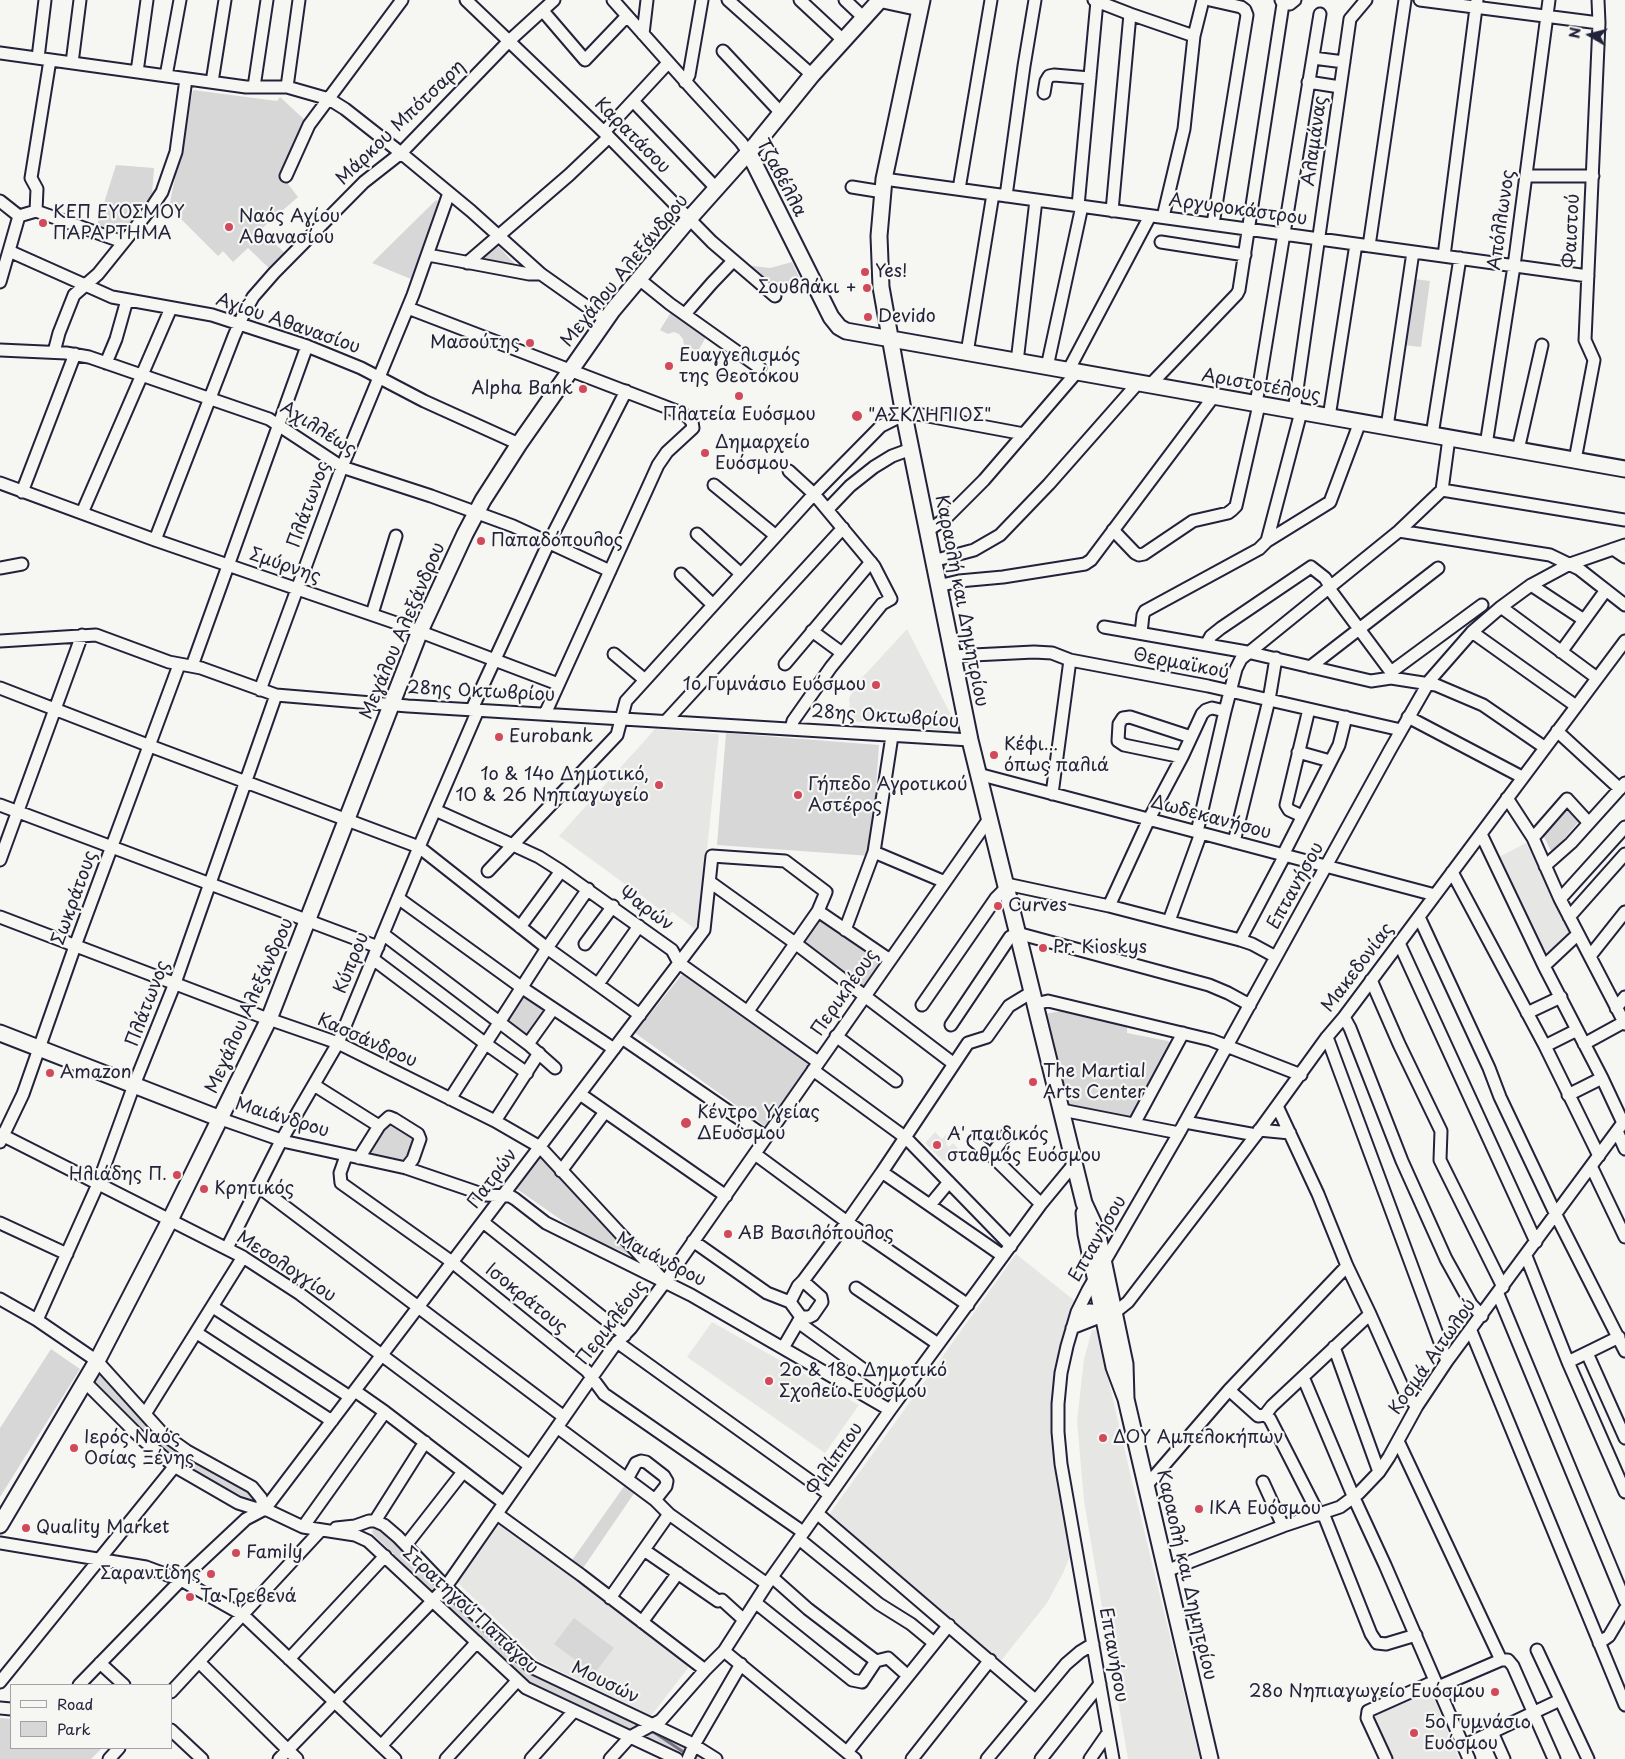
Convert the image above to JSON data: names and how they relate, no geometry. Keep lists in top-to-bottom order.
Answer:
{
  "streets": {
    "main road": [
      "Τζαβέλλα",
      "Μεγάλου Αλεξάνδρου",
      "Αριστοτέλους",
      "Καραολή και Δημητρίου",
      "Μαιάνδρου"
    ],
    "street": [
      "Μάρκου Μπότσαρη",
      "Καρατάσου",
      "Αλαμάνας",
      "Αργυροκάστρου",
      "Απόλλωνος",
      "Φαιστού",
      "Αγίου Αθανασίου",
      "Αχιλλέως",
      "Πλάτωνος",
      "Σμύρνης",
      "Θερμαϊκού",
      "28ης Οκτωβρίου",
      "Δωδεκανήσου",
      "Επτανήσου",
      "Σωκράτους",
      "Ψαρών",
      "Κύπρου",
      "Μακεδονίας",
      "Περικλέους",
      "Κασσάνδρου",
      "Πατρών",
      "Μεσολογγίου",
      "Ισοκράτους",
      "Κοσμά Αιτωλού",
      "Φιλίππου",
      "Στρατηγού Παπάγου",
      "Μουσών"
    ]
  },
  "crossings": [
    ["Μάρκου Μπότσαρη", "Καρατάσου"],
    ["Μάρκου Μπότσαρη", "Αγίου Αθανασίου"],
    ["Μάρκου Μπότσαρη", "Αχιλλέως"],
    ["Μάρκου Μπότσαρη", "Σμύρνης"],
    ["Καρατάσου", "Μεγάλου Αλεξάνδρου"],
    ["Αλαμάνας", "Αργυροκάστρου"],
    ["Αλαμάνας", "Αριστοτέλους"],
    ["Τζαβέλλα", "Μεγάλου Αλεξάνδρου"],
    ["Τζαβέλλα", "Αριστοτέλους"],
    ["Τζαβέλλα", "Καραολή και Δημητρίου"],
    ["Αργυροκάστρου", "Απόλλωνος"],
    ["Αργυροκάστρου", "Φαιστού"],
    ["Αργυροκάστρου", "Καραολή και Δημητρίου"],
    ["Απόλλωνος", "Αριστοτέλους"],
    ["Φαιστού", "Αριστοτέλους"],
    ["Μεγάλου Αλεξάνδρου", "Αγίου Αθανασίου"],
    ["Μεγάλου Αλεξάνδρου", "Αχιλλέως"],
    ["Μεγάλου Αλεξάνδρου", "Σμύρνης"],
    ["Μεγάλου Αλεξάνδρου", "Καραολή και Δημητρίου"],
    ["Μεγάλου Αλεξάνδρου", "28ης Οκτωβρίου"],
    ["Μεγάλου Αλεξάνδρου", "Κασσάνδρου"],
    ["Μεγάλου Αλεξάνδρου", "Μαιάνδρου"],
    ["Μεγάλου Αλεξάνδρου", "Μεσολογγίου"],
    ["Μεγάλου Αλεξάνδρου", "Στρατηγού Παπάγου"],
    ["Αγίου Αθανασίου", "Πλάτωνος"],
    ["Αριστοτέλους", "Καραολή και Δημητρίου"],
    ["Αχιλλέως", "Πλάτωνος"],
    ["Αχιλλέως", "Κύπρου"],
    ["Πλάτωνος", "Σμύρνης"],
    ["Πλάτωνος", "28ης Οκτωβρίου"],
    ["Πλάτωνος", "Κασσάνδρου"],
    ["Πλάτωνος", "Μαιάνδρου"],
    ["Πλάτωνος", "Μεσολογγίου"],
    ["Σμύρνης", "Κύπρου"],
    ["Καραολή και Δημητρίου", "Θερμαϊκού"],
    ["Καραολή και Δημητρίου", "28ης Οκτωβρίου"],
    ["Καραολή και Δημητρίου", "Δωδεκανήσου"],
    ["Καραολή και Δημητρίου", "Επτανήσου"],
    ["Καραολή και Δημητρίου", "Μακεδονίας"],
    ["Καραολή και Δημητρίου", "Περικλέους"],
    ["Καραολή και Δημητρίου", "Κοσμά Αιτωλού"],
    ["Καραολή και Δημητρίου", "Φιλίππου"],
    ["Θερμαϊκού", "Επτανήσου"],
    ["28ης Οκτωβρίου", "Σωκράτους"],
    ["28ης Οκτωβρίου", "Κύπρου"],
    ["Δωδεκανήσου", "Επτανήσου"],
    ["Δωδεκανήσου", "Μακεδονίας"],
    ["Επτανήσου", "Μακεδονίας"],
    ["Σωκράτους", "Κασσάνδρου"],
    ["Σωκράτους", "Μαιάνδρου"],
    ["Σωκράτους", "Μεσολογγίου"],
    ["Ψαρών", "Κύπρου"],
    ["Ψαρών", "Περικλέους"],
    ["Ψαρών", "Πατρών"],
    ["Ψαρών", "Φιλίππου"],
    ["Κύπρου", "Κασσάνδρου"],
    ["Κύπρου", "Μαιάνδρου"],
    ["Κύπρου", "Μεσολογγίου"],
    ["Περικλέους", "Κασσάνδρου"],
    ["Περικλέους", "Μαιάνδρου"],
    ["Περικλέους", "Μεσολογγίου"],
    ["Περικλέους", "Ισοκράτους"],
    ["Περικλέους", "Στρατηγού Παπάγου"],
    ["Περικλέους", "Μουσών"],
    ["Κασσάνδρου", "Μαιάνδρου"],
    ["Κασσάνδρου", "Πατρών"],
    ["Μαιάνδρου", "Πατρών"],
    ["Μαιάνδρου", "Ισοκράτους"],
    ["Μαιάνδρου", "Φιλίππου"],
    ["Πατρών", "Μεσολογγίου"],
    ["Πατρών", "Ισοκράτους"],
    ["Πατρών", "Στρατηγού Παπάγου"],
    ["Ισοκράτους", "Φιλίππου"],
    ["Φιλίππου", "Στρατηγού Παπάγου"],
    ["Φιλίππου", "Μουσών"]
  ],
  "places": [
    "ΚΕΠ ΕΥΟΣΜΟΥ ΠΑΡΑΡΤΗΜΑ",
    "Ναός Αγίου Αθανασίου",
    "Yes!",
    "Σουβλάκι +",
    "Devido",
    "Μασούτης",
    "Ευαγγελισμός της Θεοτόκου",
    "Alpha Bank",
    "Πλατεία Ευόσμου",
    "\"ΑΣΚΛΗΠΙΟΣ\"",
    "Δημαρχείο Ευόσμου",
    "Παπαδόπουλος",
    "1ο Γυμνάσιο Ευόσμου",
    "Eurobank",
    "Κέφι... όπως παλιά",
    "1ο & 14ο Δημοτικό, 10 & 26 Νηπιαγωγείο",
    "Γήπεδο Αγροτικού Αστέρος",
    "Curves",
    "Pr. Kioskys",
    "Amazon",
    "The Martial Arts Center",
    "Κέντρο Υγείας ΔΕυόσμου",
    "Α' παιδικός σταθμός Ευόσμου",
    "Ηλιάδης Π.",
    "Κρητικός",
    "ΑΒ Βασιλόπουλος",
    "2ο & 18ο Δημοτικό Σχολείο Ευόσμου",
    "ΔΟΥ Αμπελοκήπων",
    "Ιερός Ναός Οσίας Ξένης",
    "ΙΚΑ Ευόσμου",
    "Quality Market",
    "Family",
    "Σαραντίδης",
    "Τα Γρεβενά",
    "28ο Νηπιαγωγείο Ευόσμου",
    "5ο Γυμνάσιο Ευόσμου"
  ],
  "legend": ["Road", "Park"],
  "north": "left"
}
